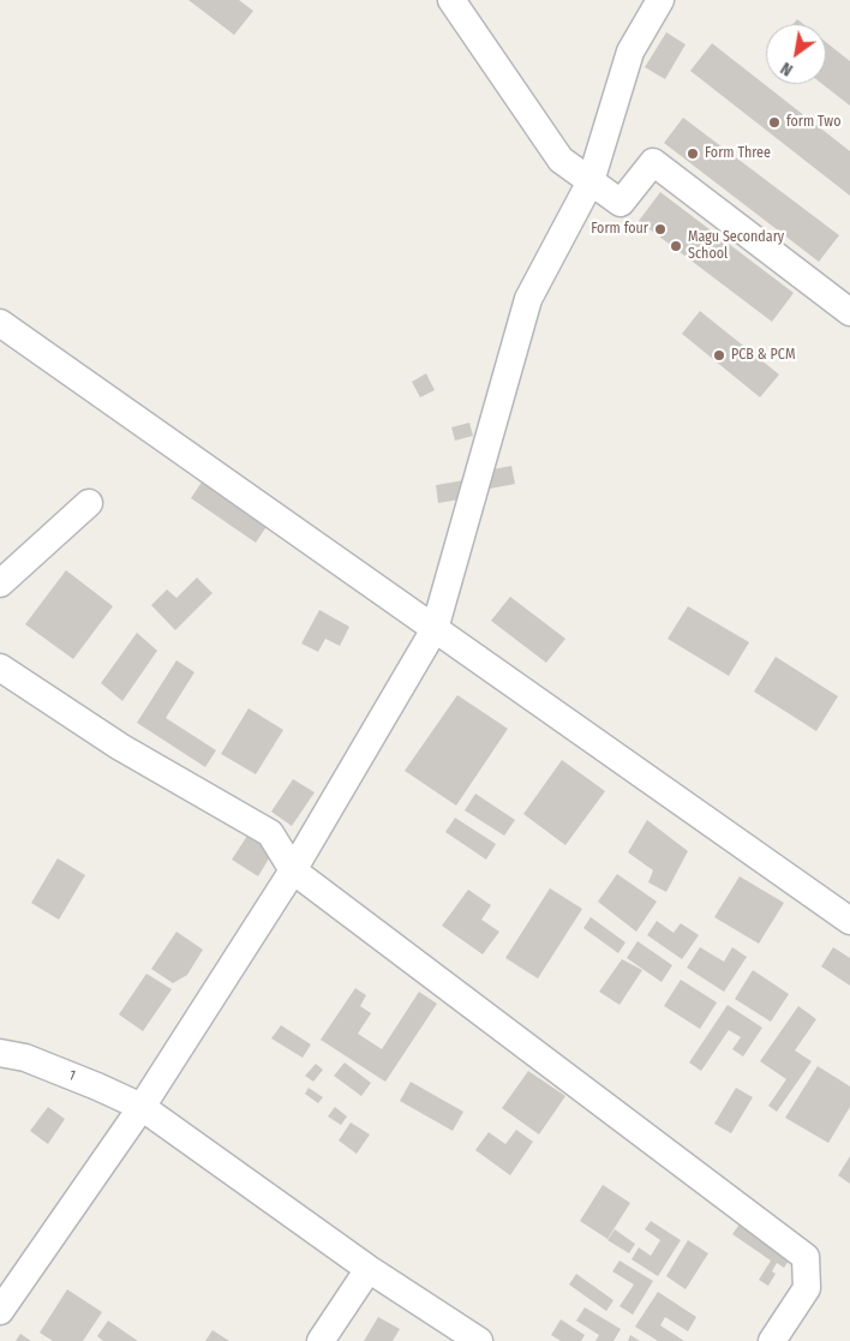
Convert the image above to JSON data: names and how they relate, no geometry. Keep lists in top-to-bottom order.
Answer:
{
  "streets": {
    "street": ["1"]
  },
  "places": [
    "form Two",
    "Form Three",
    "Form four",
    "Magu Secondary School",
    "PCB & PCM"
  ],
  "north": "bottom left"
}
